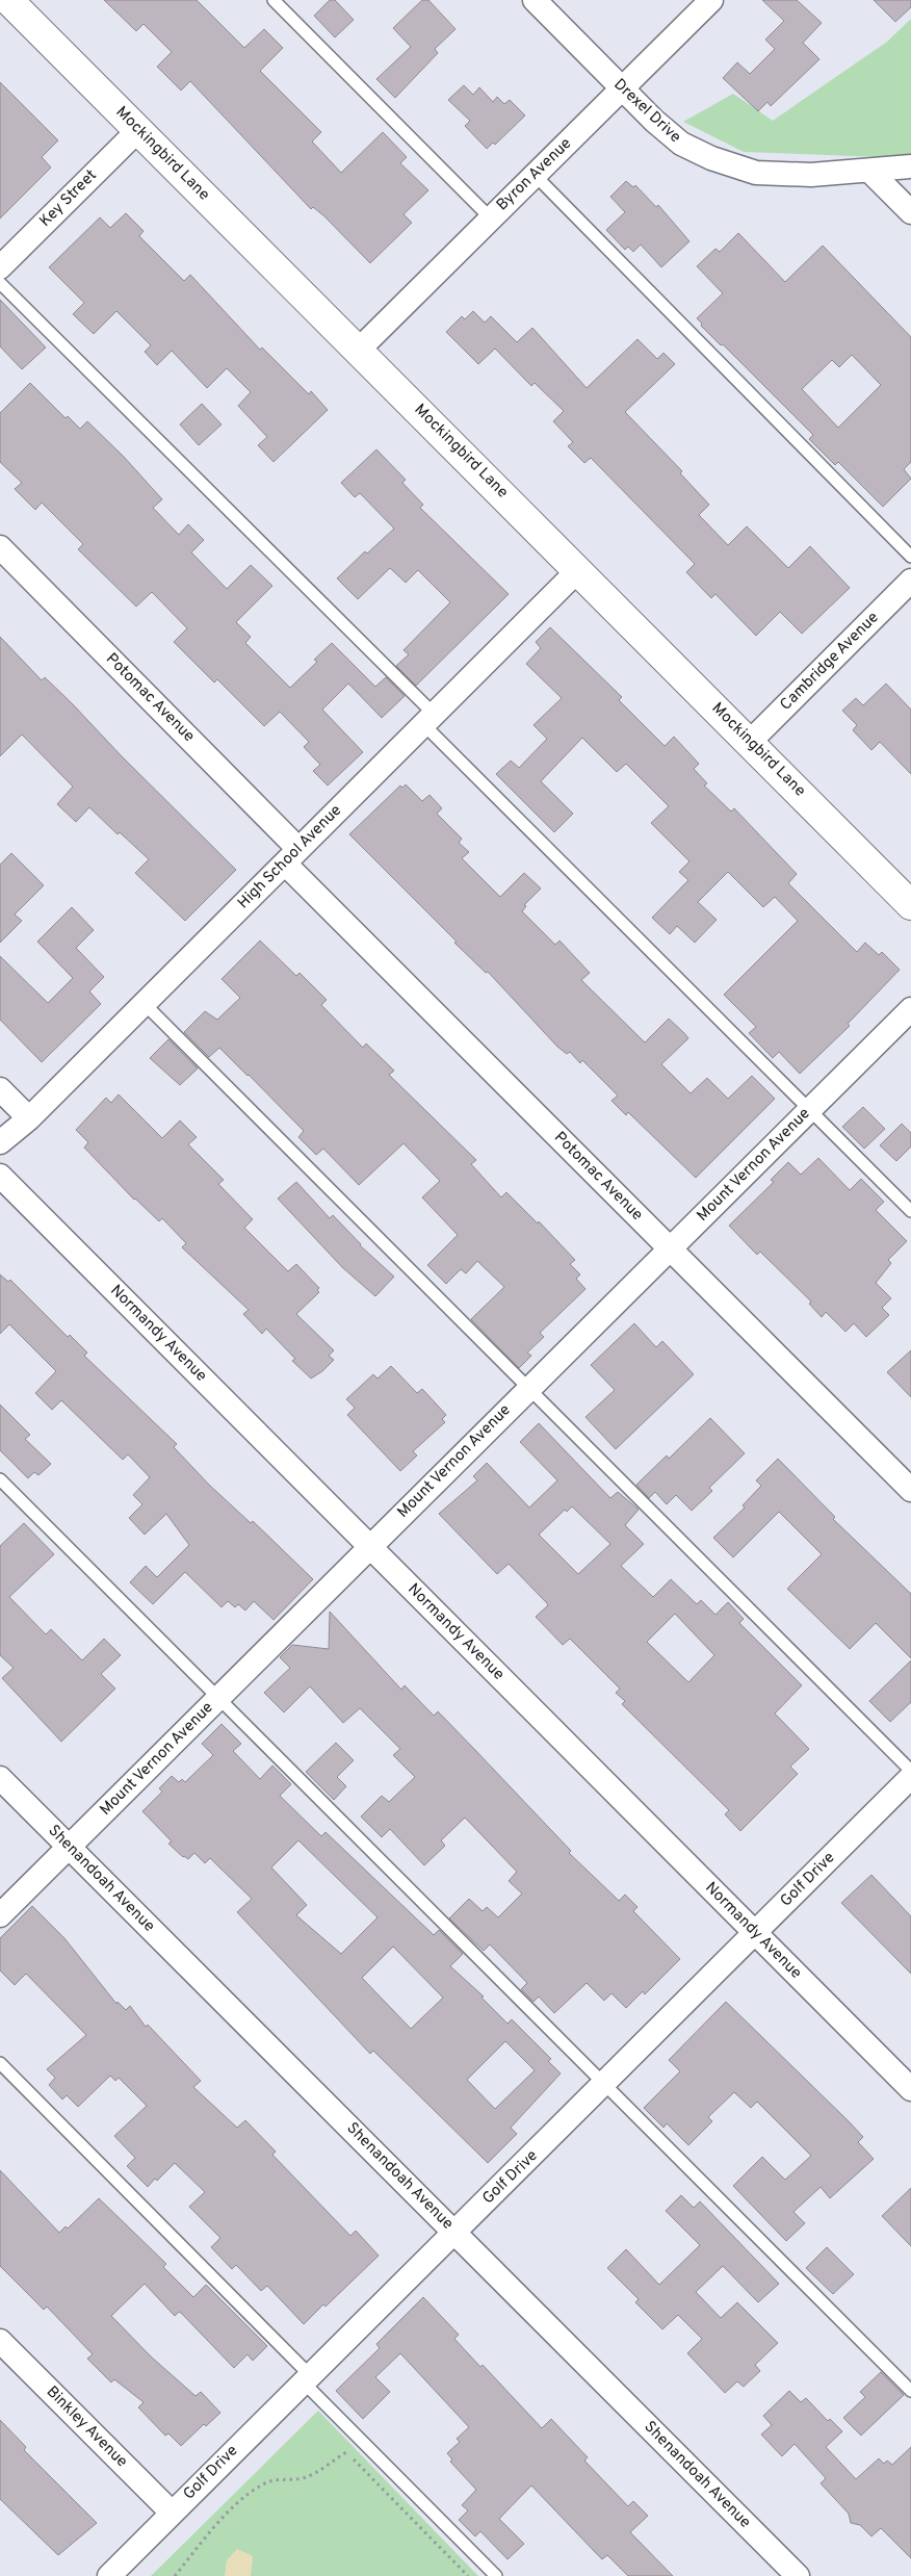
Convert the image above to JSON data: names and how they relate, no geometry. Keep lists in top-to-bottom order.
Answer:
{
  "streets": {
    "main road": ["Mockingbird Lane"],
    "street": [
      "Drexel Drive",
      "Byron Avenue",
      "Key Street",
      "Cambridge Avenue",
      "Potomac Avenue",
      "High School Avenue",
      "Mount Vernon Avenue",
      "Normandy Avenue",
      "Shenandoah Avenue",
      "Golf Drive",
      "Binkley Avenue"
    ]
  },
  "crossings": [
    ["Drexel Drive", "Byron Avenue"],
    ["Mockingbird Lane", "Byron Avenue"],
    ["Mockingbird Lane", "Key Street"],
    ["Mockingbird Lane", "Cambridge Avenue"],
    ["Mockingbird Lane", "High School Avenue"],
    ["Potomac Avenue", "High School Avenue"],
    ["Potomac Avenue", "Mount Vernon Avenue"],
    ["Mount Vernon Avenue", "Normandy Avenue"],
    ["Mount Vernon Avenue", "Shenandoah Avenue"],
    ["Normandy Avenue", "Golf Drive"],
    ["Shenandoah Avenue", "Golf Drive"],
    ["Golf Drive", "Binkley Avenue"]
  ]
}
